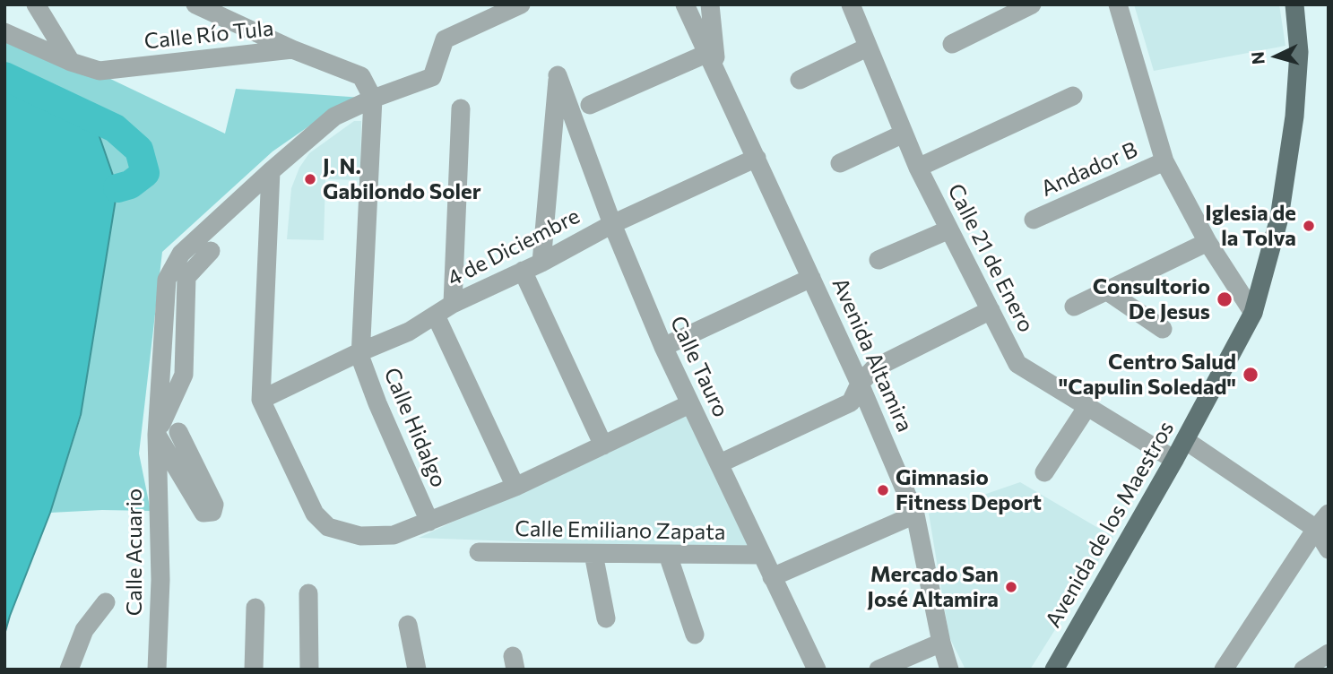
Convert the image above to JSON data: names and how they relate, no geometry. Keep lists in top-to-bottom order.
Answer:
{
  "streets": {
    "main road": ["Avenida de los Maestros"],
    "street": [
      "Calle Río Tula",
      "Andador B",
      "4 de Diciembre",
      "Calle 21 de Enero",
      "Avenida Altamira",
      "Calle Tauro",
      "Calle Hidalgo",
      "Calle Emiliano Zapata",
      "Calle Acuario"
    ]
  },
  "crossings": [
    ["Calle Río Tula", "Calle Acuario"],
    ["4 de Diciembre", "Avenida Altamira"],
    ["4 de Diciembre", "Calle Tauro"],
    ["4 de Diciembre", "Calle Emiliano Zapata"],
    ["Calle 21 de Enero", "Avenida de los Maestros"],
    ["Calle Tauro", "Calle Emiliano Zapata"]
  ],
  "places": [
    "J. N. Gabilondo Soler",
    "Iglesia de la Tolva",
    "Consultorio De Jesus",
    "Centro Salud \"Capulin Soledad\"",
    "Gimnasio Fitness Deport",
    "Mercado San José Altamira"
  ],
  "north": "left"
}
